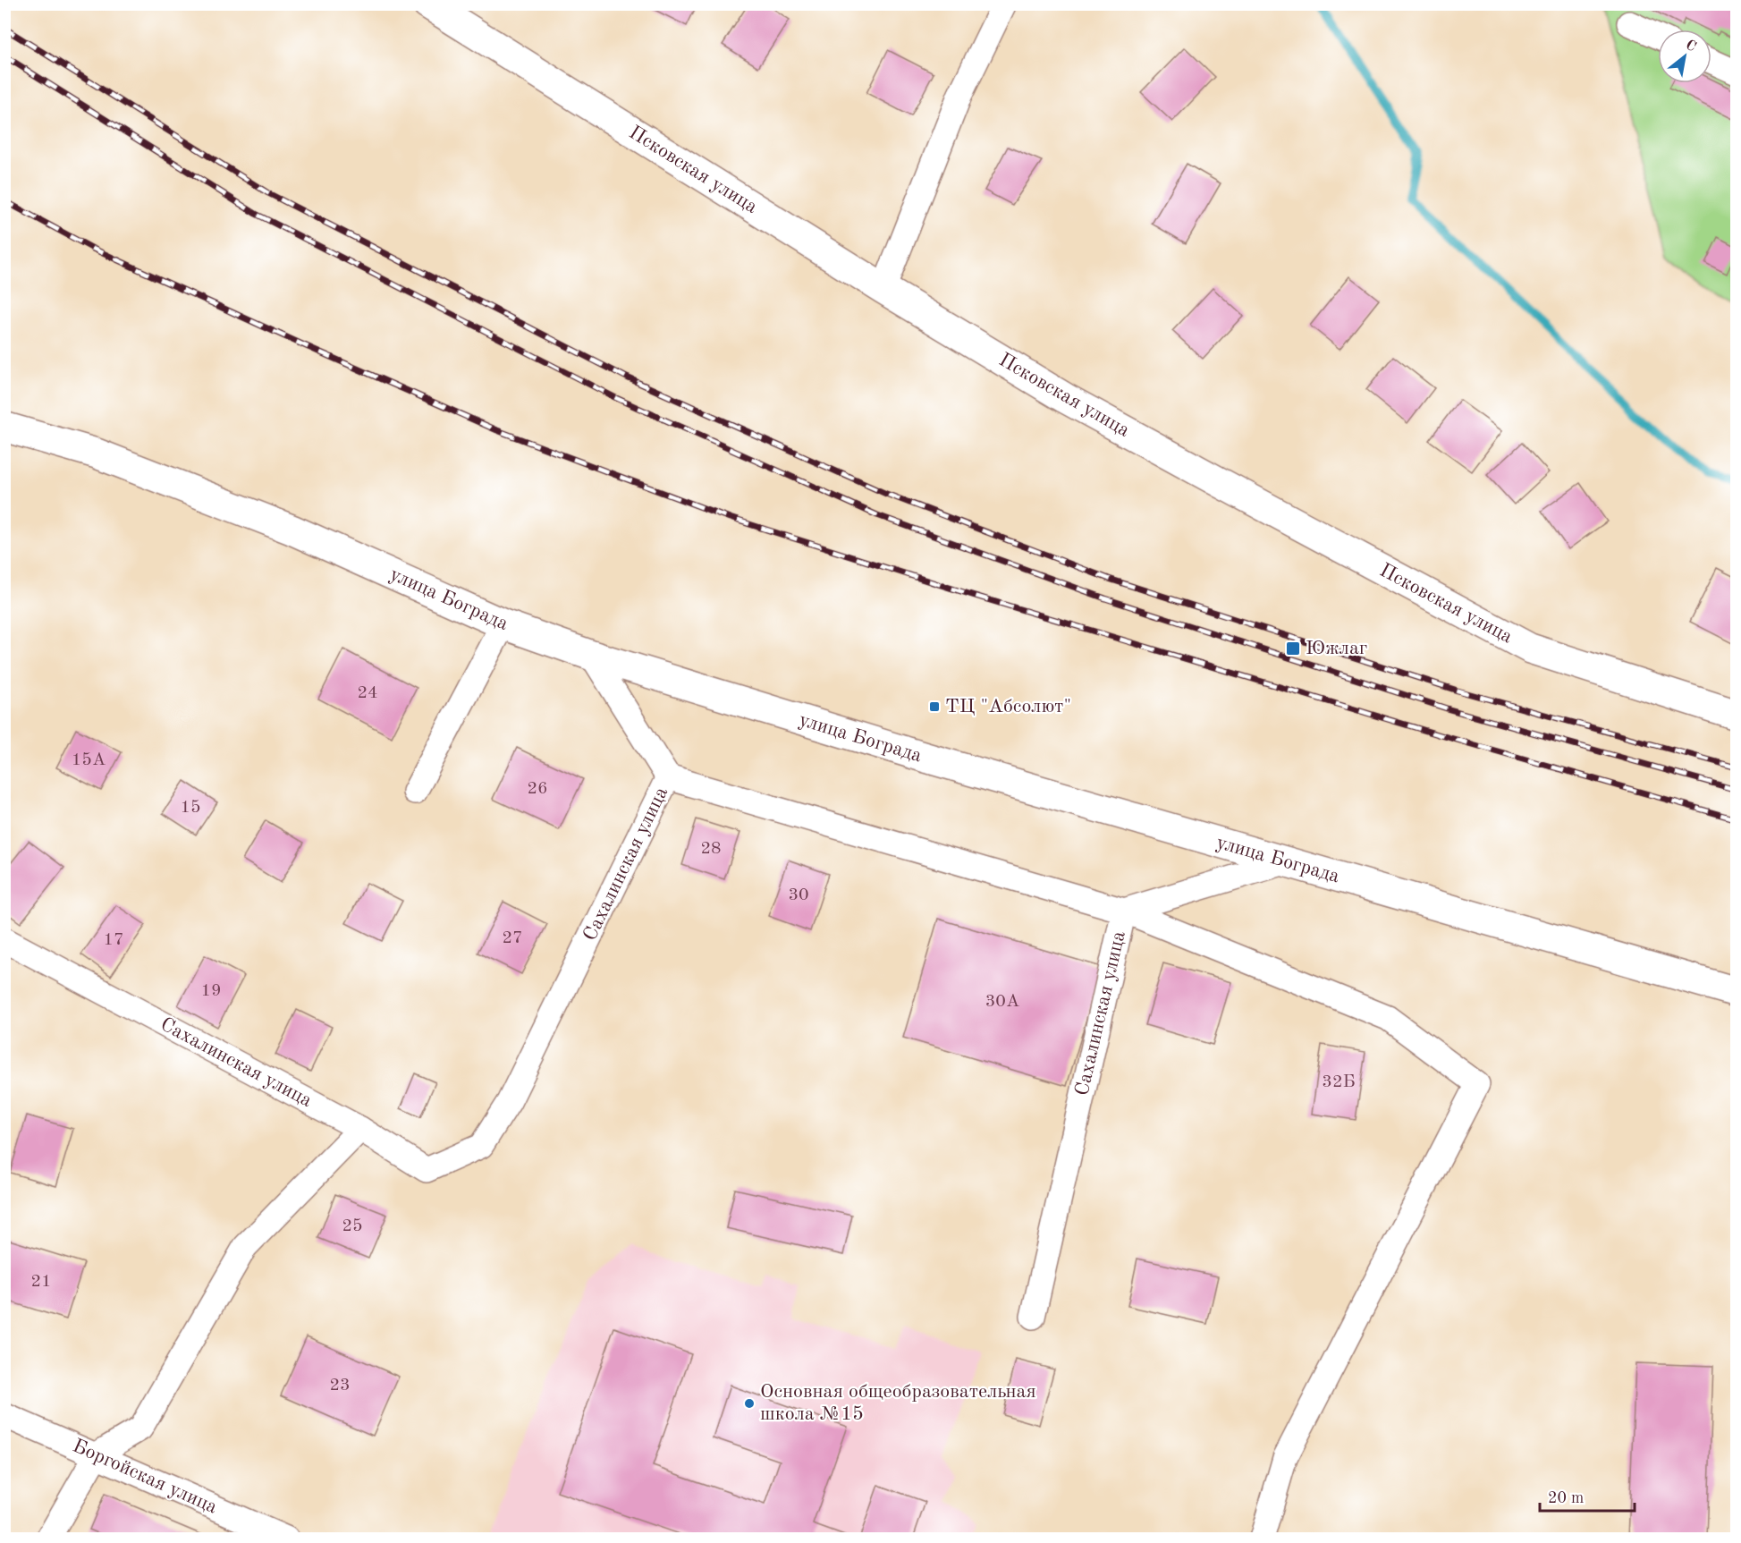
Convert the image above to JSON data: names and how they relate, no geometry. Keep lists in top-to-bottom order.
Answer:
{
  "streets": {
    "main road": ["Псковская улица", "улица Бограда"],
    "street": ["Сахалинская улица", "Боргойская улица"]
  },
  "places": {
    "transit": ["Южлаг", "ТЦ \"Абсолют\""],
    "other": ["Основная общеобразовательная школа №15"]
  },
  "house_numbers": [
    "24",
    "15А",
    "26",
    "15",
    "28",
    "30",
    "27",
    "17",
    "19",
    "30А",
    "32Б",
    "25",
    "21",
    "23"
  ],
  "scale_bar": "20 m",
  "north": "top right"
}
